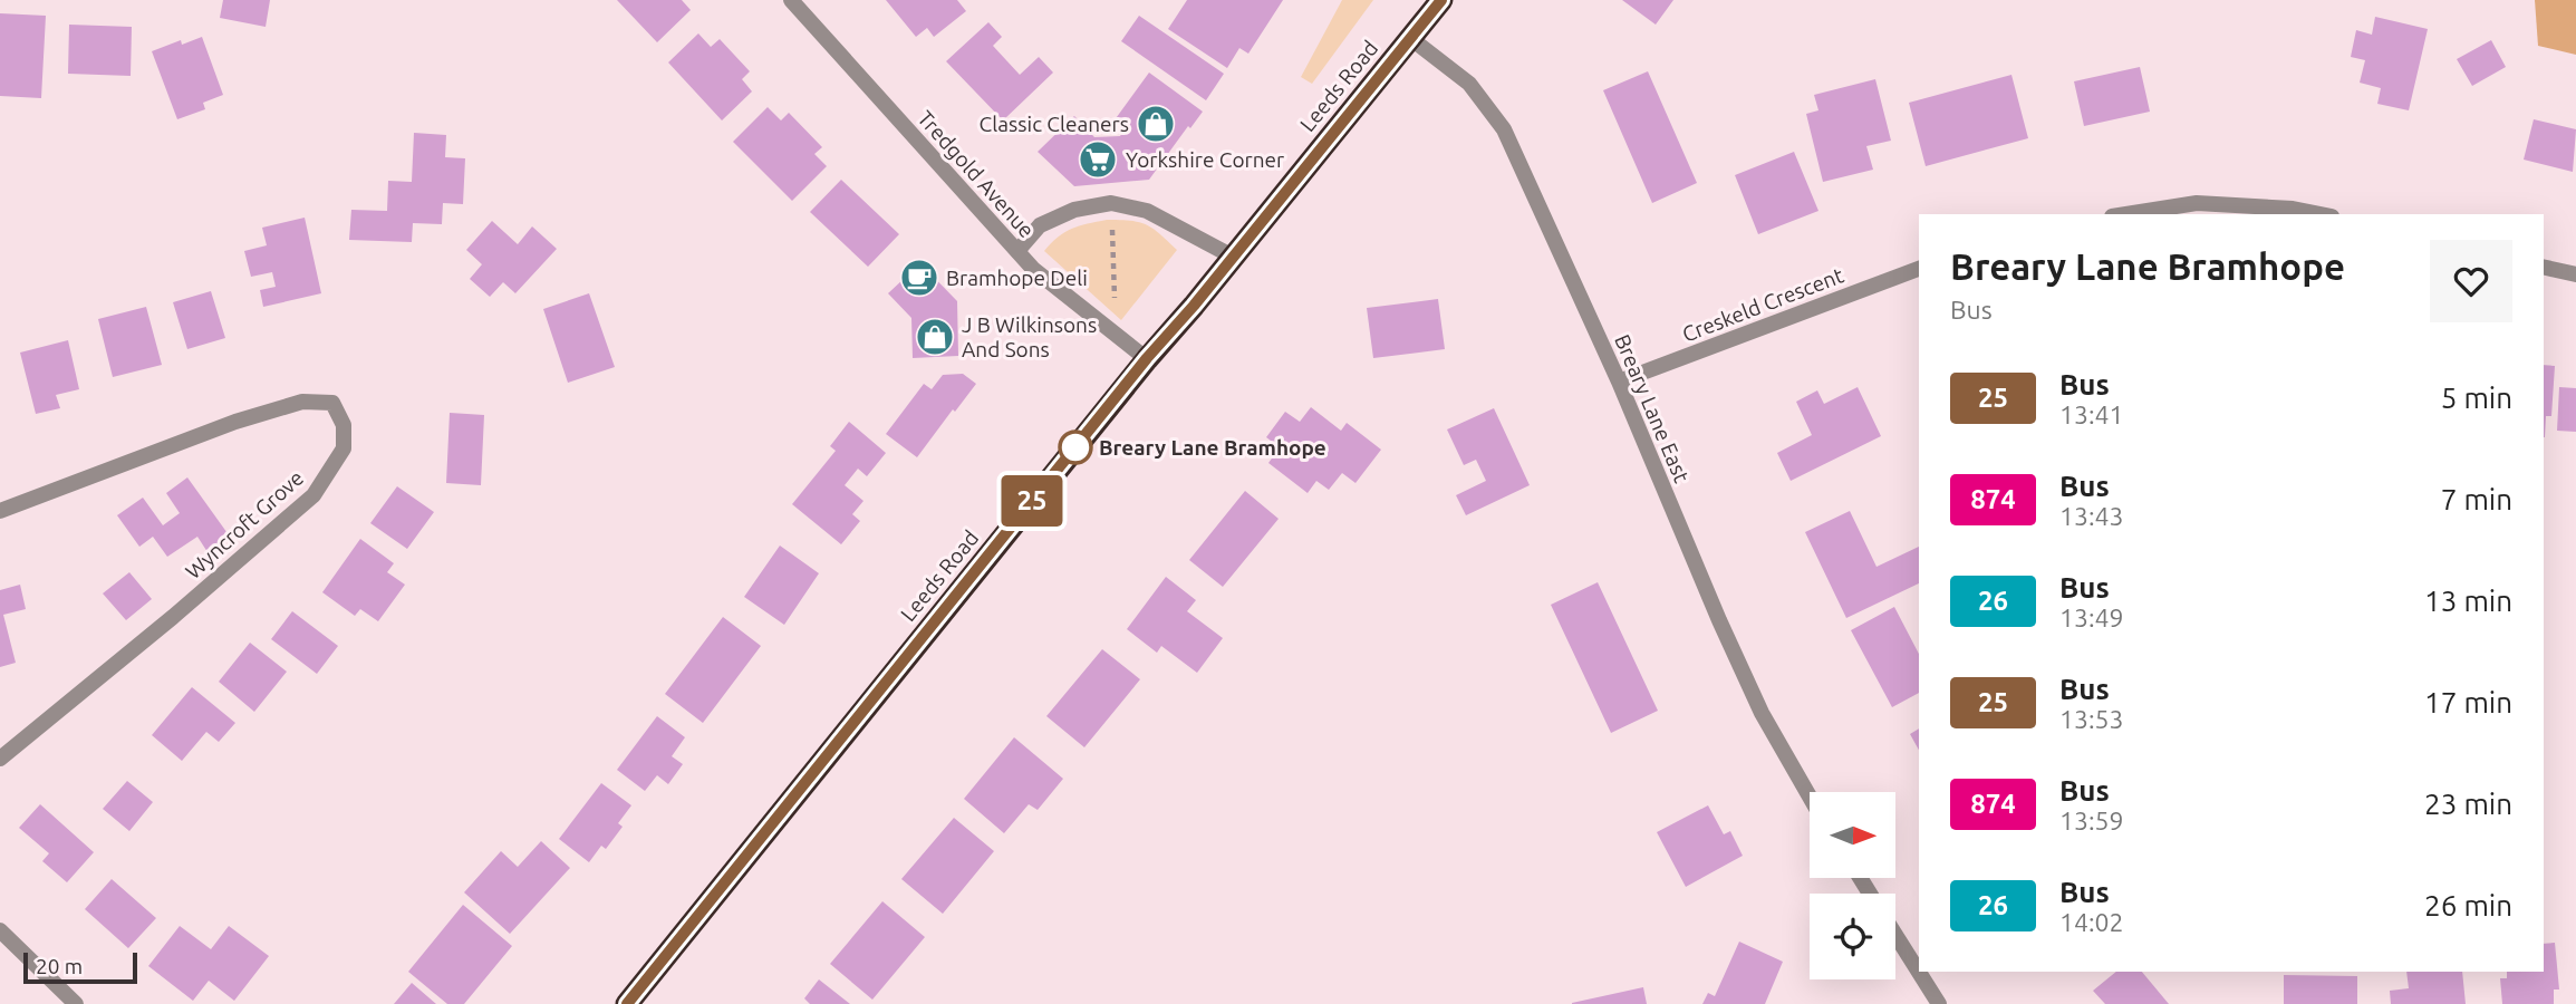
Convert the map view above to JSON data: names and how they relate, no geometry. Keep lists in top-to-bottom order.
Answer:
{
  "streets": {
    "highway": ["Leeds Road"],
    "street": [
      "Tredgold Avenue",
      "Creskeld Crescent",
      "Breary Lane East",
      "Wyncroft Grove"
    ]
  },
  "crossings": [
    ["Leeds Road", "Tredgold Avenue"],
    ["Leeds Road", "Breary Lane East"],
    ["Creskeld Crescent", "Breary Lane East"]
  ],
  "places": {
    "shop": ["Classic Cleaners", "J B Wilkinsons And Sons"],
    "supermarket": ["Yorkshire Corner"],
    "cafe": ["Bramhope Deli"],
    "other": ["Breary Lane Bramhope"]
  },
  "lines": ["bus line 25"],
  "scale_bar": "20 m",
  "north": "right",
  "page": {
    "on_map": "25",
    "heading": ["Breary Lane Bramhope", "Bus"],
    "list": [
      {
        "mark": "25",
        "name": "Bus",
        "note": "13:41",
        "value": "5 min"
      },
      {
        "mark": "874",
        "name": "Bus",
        "note": "13:43",
        "value": "7 min"
      },
      {
        "mark": "26",
        "name": "Bus",
        "note": "13:49",
        "value": "13 min"
      },
      {
        "mark": "25",
        "name": "Bus",
        "note": "13:53",
        "value": "17 min"
      },
      {
        "mark": "874",
        "name": "Bus",
        "note": "13:59",
        "value": "23 min"
      },
      {
        "mark": "26",
        "name": "Bus",
        "note": "14:02",
        "value": "26 min"
      }
    ],
    "scale": "20 m"
  }
}
